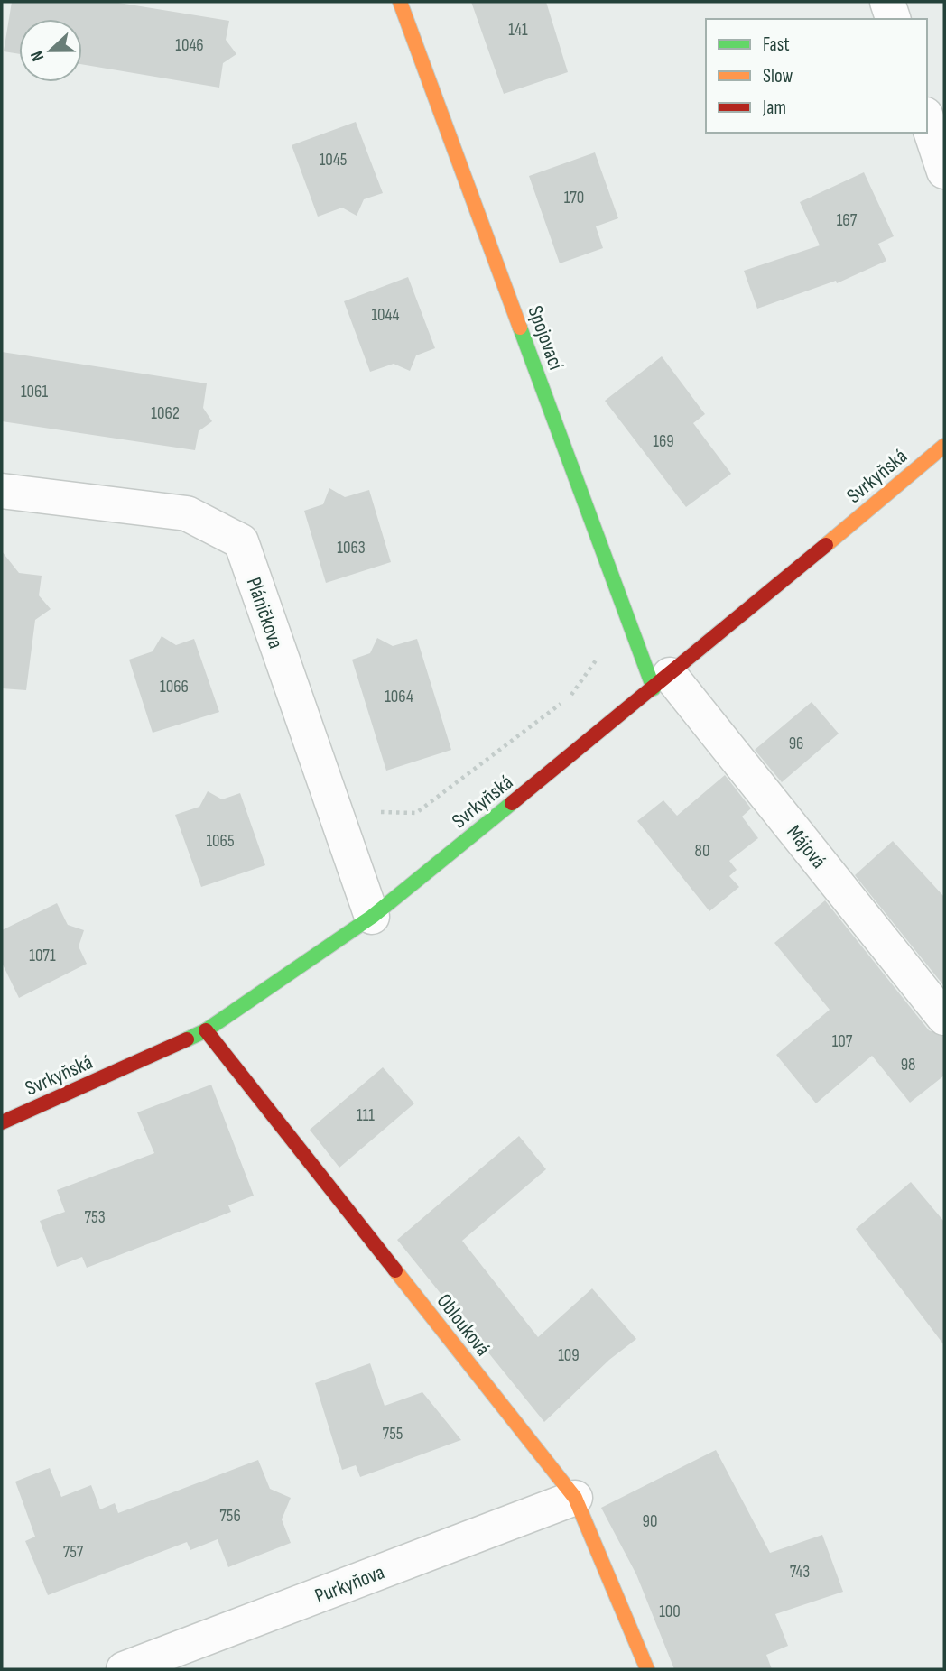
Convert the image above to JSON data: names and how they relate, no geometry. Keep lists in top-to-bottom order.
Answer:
{
  "streets": {
    "street": [
      "Spojovací",
      "Svrkyňská",
      "Pláničkova",
      "Májová",
      "Oblouková",
      "Purkyňova"
    ]
  },
  "crossings": [
    ["Spojovací", "Svrkyňská"],
    ["Spojovací", "Májová"],
    ["Svrkyňská", "Pláničkova"],
    ["Svrkyňská", "Májová"],
    ["Svrkyňská", "Oblouková"],
    ["Oblouková", "Purkyňova"]
  ],
  "house_numbers": [
    "141",
    "1046",
    "1045",
    "170",
    "167",
    "1044",
    "1061",
    "1062",
    "169",
    "1063",
    "1066",
    "1064",
    "96",
    "1065",
    "80",
    "1071",
    "107",
    "98",
    "111",
    "753",
    "109",
    "755",
    "756",
    "90",
    "757",
    "743",
    "100"
  ],
  "legend": ["Fast", "Slow", "Jam"],
  "north": "left"
}
